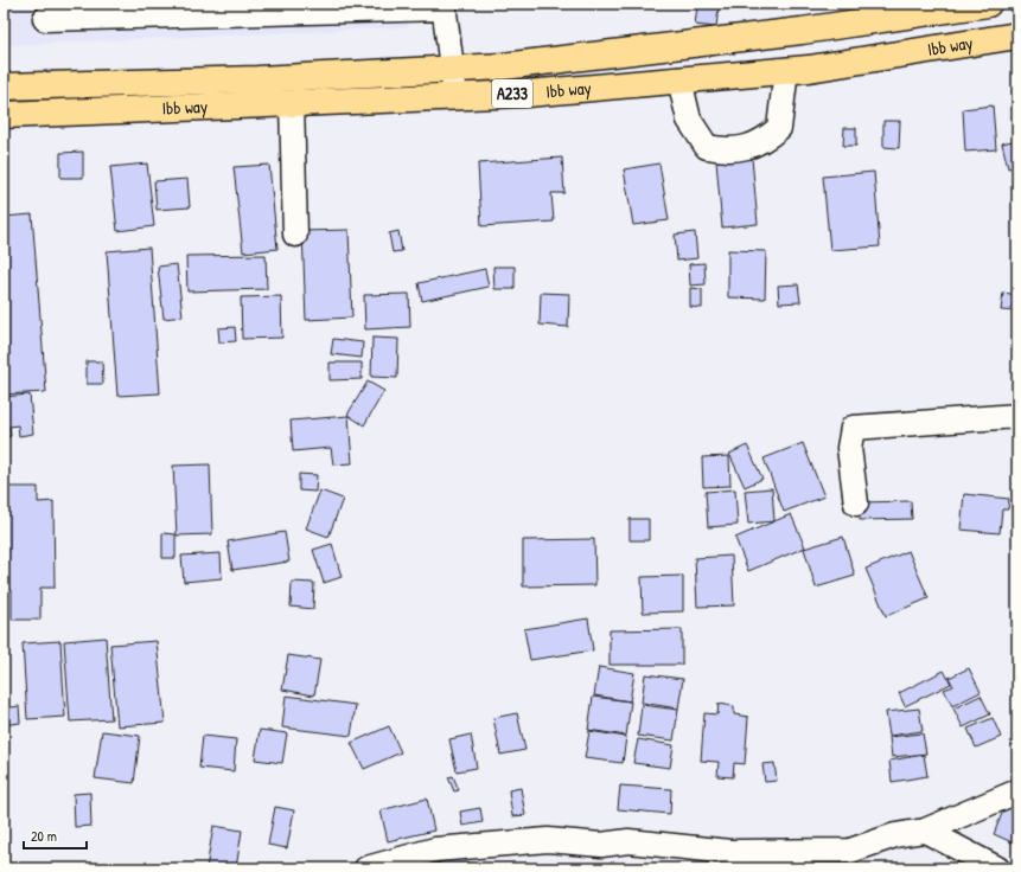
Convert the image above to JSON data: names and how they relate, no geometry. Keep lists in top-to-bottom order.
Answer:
{
  "streets": {
    "highway": ["Ibb way", "A233"]
  },
  "scale_bar": "20 m"
}
